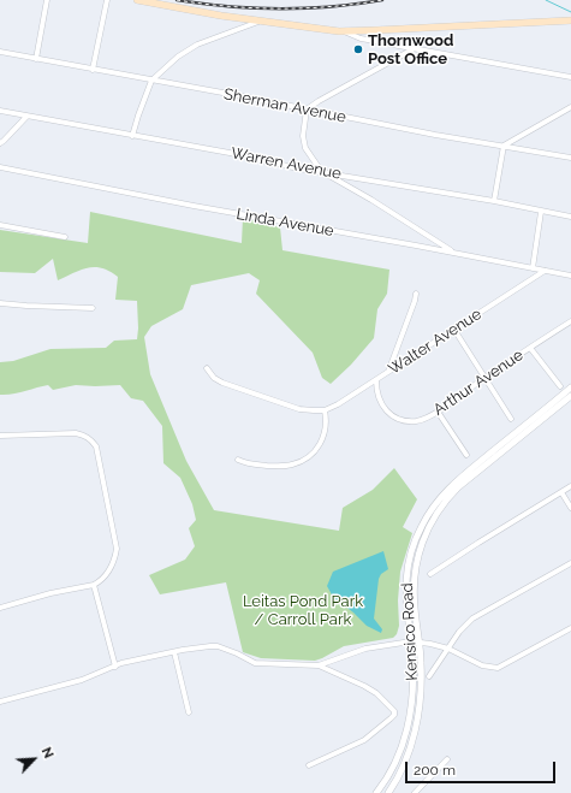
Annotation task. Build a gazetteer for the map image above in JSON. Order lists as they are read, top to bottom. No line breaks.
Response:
{"streets":{"street":["Sherman Avenue","Warren Avenue","Linda Avenue","Walter Avenue","Arthur Avenue","Kensico Road"]},"crossings":[["Linda Avenue","Walter Avenue"],["Walter Avenue","Arthur Avenue"]],"parks":["Leitas Pond Park / Carroll Park"],"places":["Thornwood Post Office"],"scale_bar":"200 m","north":"top right"}
